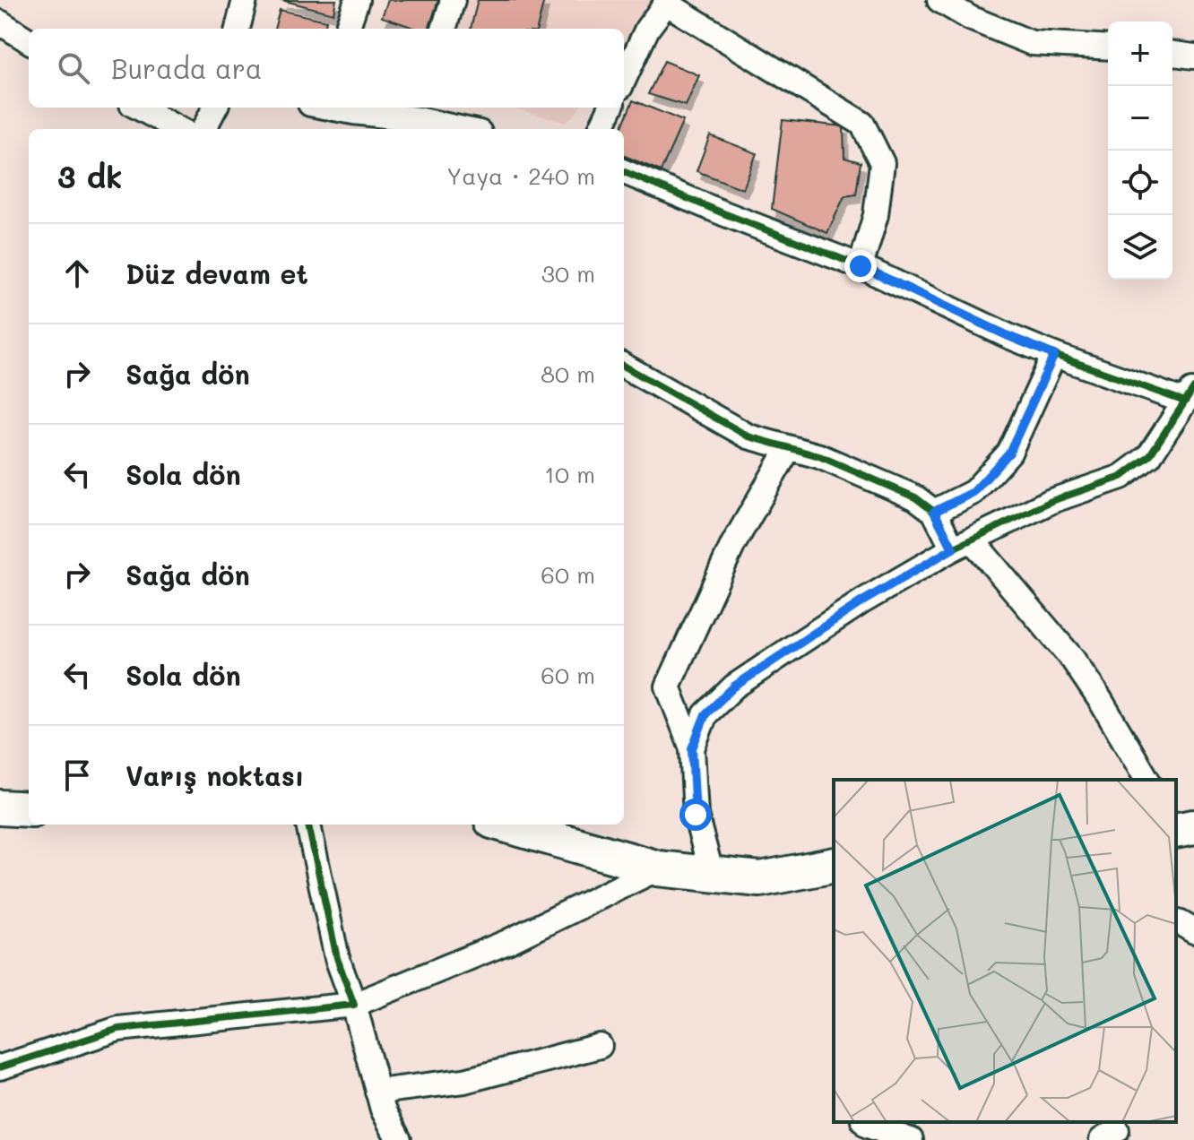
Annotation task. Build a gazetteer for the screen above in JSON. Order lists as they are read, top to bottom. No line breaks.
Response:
{"page":{"map_buttons":["+","−"],"search":"Burada ara","heading":["3 dk","Yaya · 240 m"],"list":[["Düz devam et","30 m"],["Sağa dön","80 m"],["Sola dön","10 m"],["Sağa dön","60 m"],["Sola dön","60 m"],"Varış noktası"]}}
